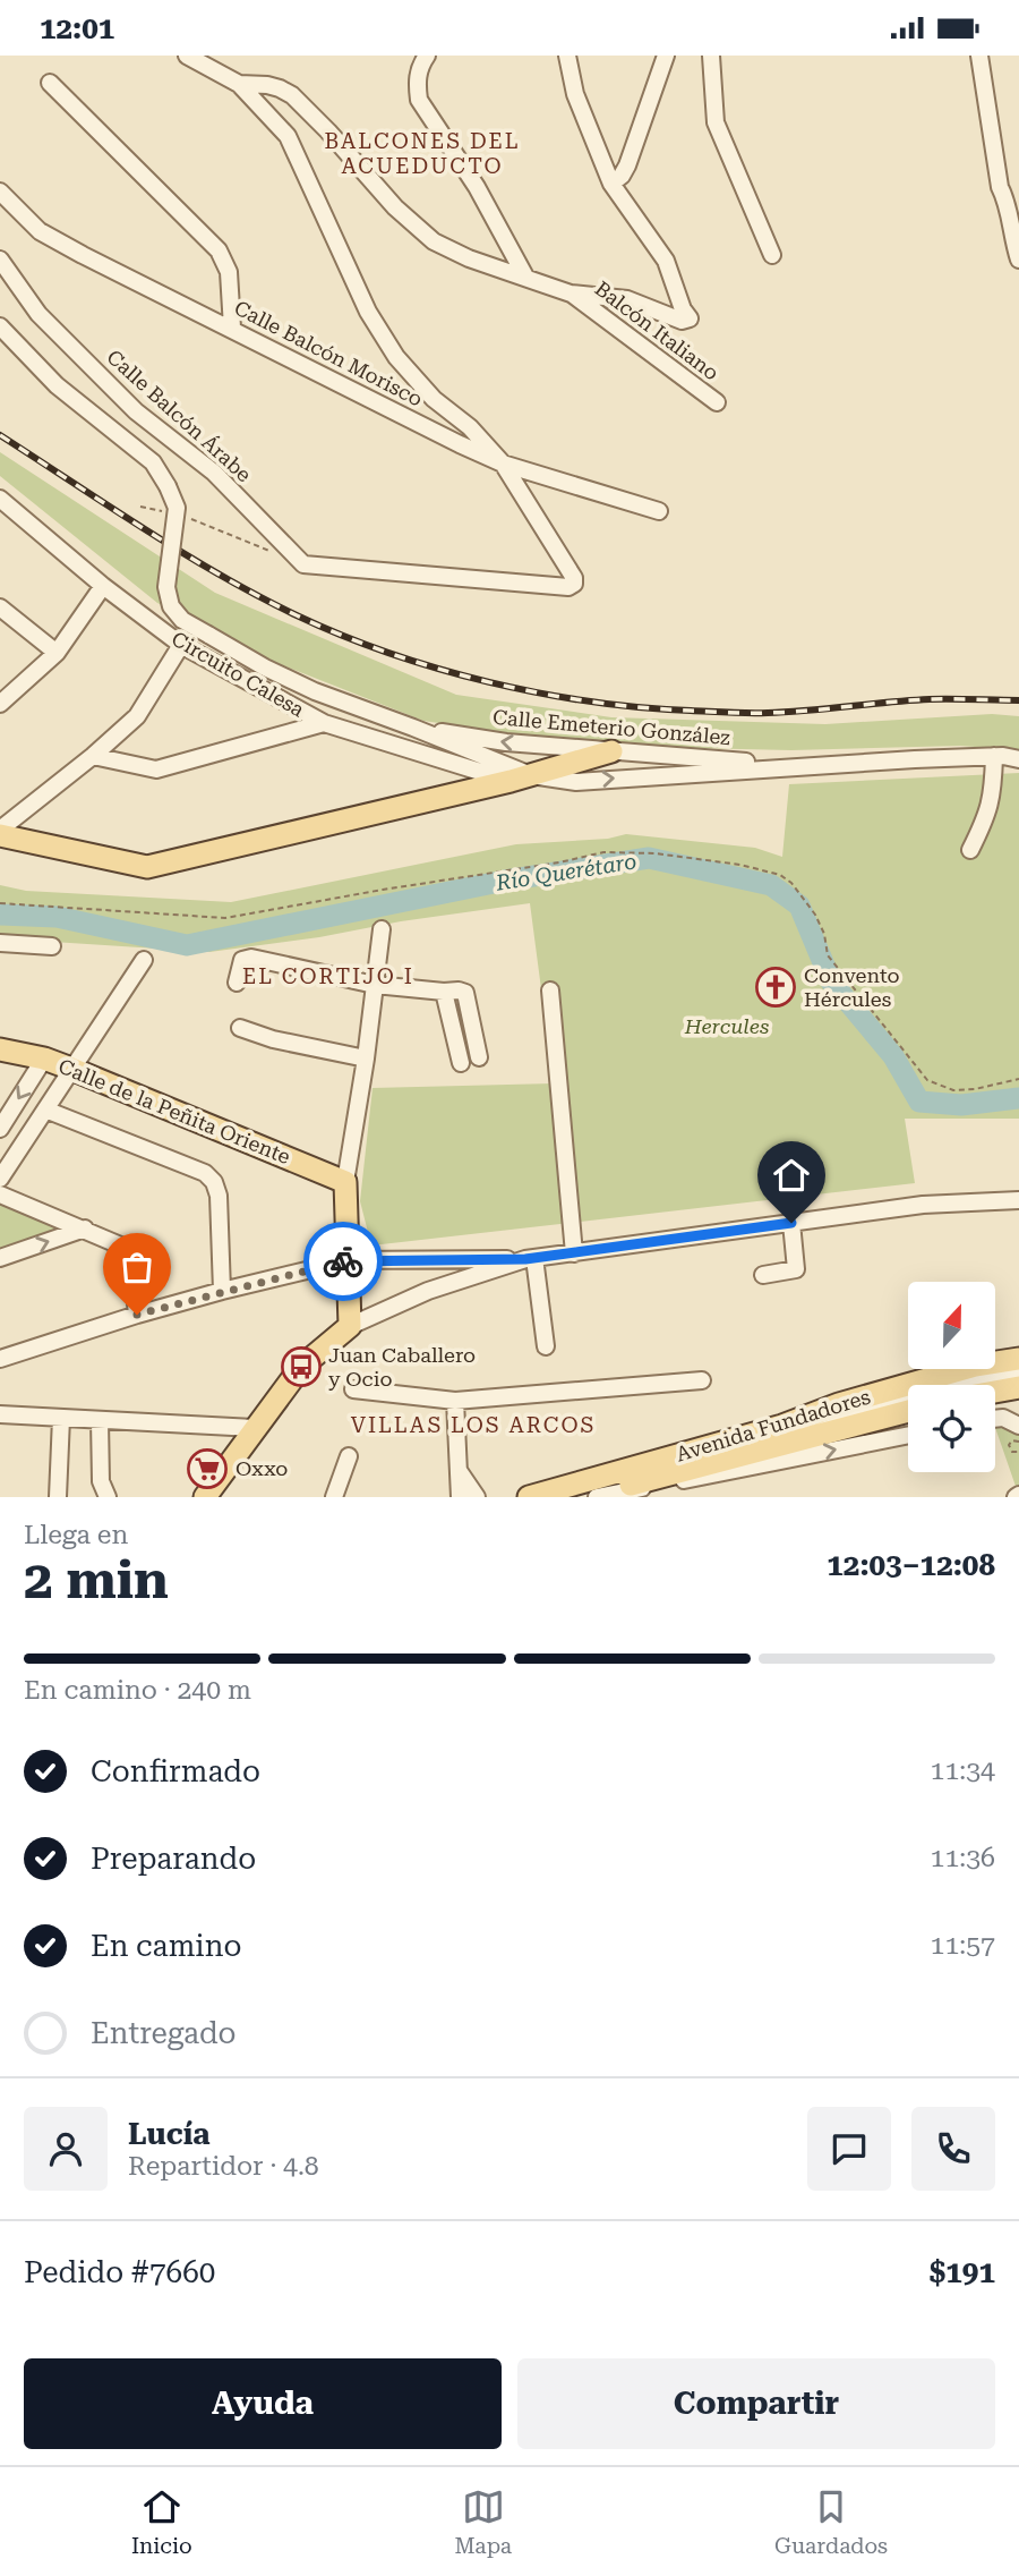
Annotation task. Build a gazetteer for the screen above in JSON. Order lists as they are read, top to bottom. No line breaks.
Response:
{"streets":{"main road":["Calle de la Peñita Oriente","Avenida Fundadores"],"street":["Balcón Italiano","Calle Balcón Morisco","Calle Balcón Árabe","Circuito Calesa","Calle Emeterio González"]},"crossings":[["Calle Balcón Morisco","Calle Balcón Árabe"],["Circuito Calesa","Calle Emeterio González"]],"districts":["BALCONES DEL ACUEDUCTO","EL CORTIJO I","VILLAS LOS ARCOS"],"water":["Río Querétaro"],"parks":["Hercules"],"places":{"church":["Convento Hércules"],"bus stop":["Juan Caballero y Ocio"],"supermarket":["Oxxo"]},"north":"top","page":{"status":"12:01","heading":["2 min","Llega en","12:03–12:08"],"panel":["Lucía","Repartidor · 4.8","Pedido #7660","$191"],"bar":"En camino · 240 m","list":[["Confirmado","11:34"],["Preparando","11:36"],["En camino","11:57"],"Entregado"],"buttons":["Ayuda","Compartir"],"tabs":["Inicio","Mapa","Guardados"]}}
